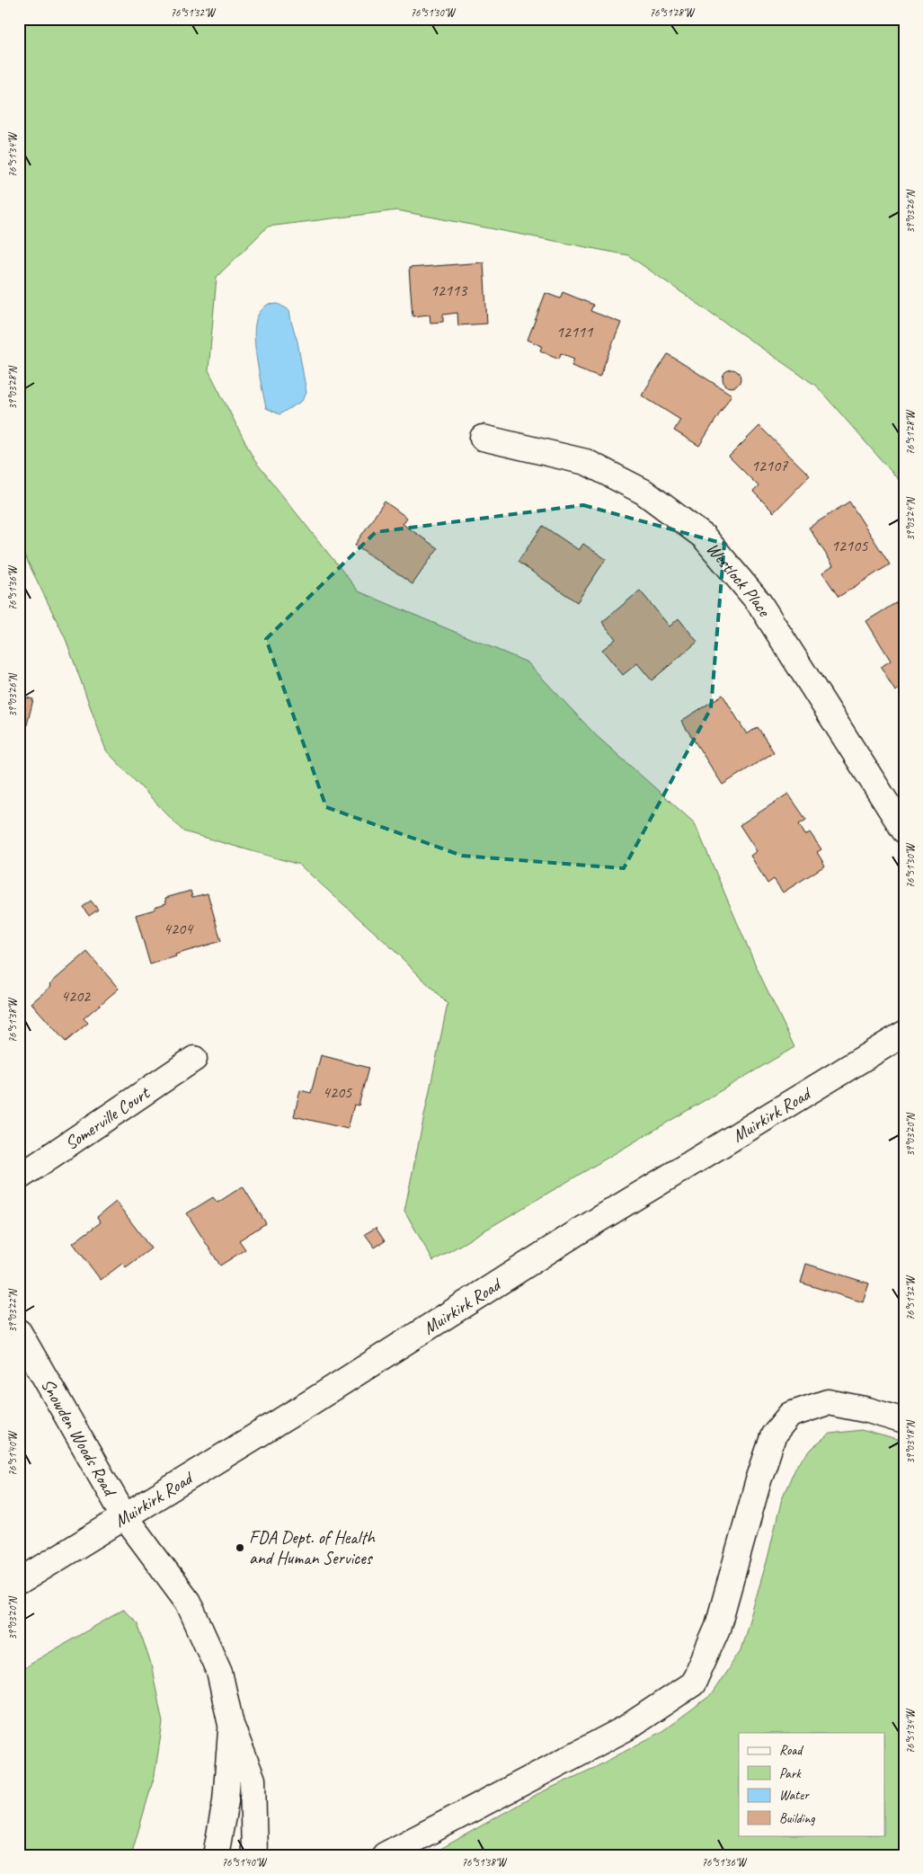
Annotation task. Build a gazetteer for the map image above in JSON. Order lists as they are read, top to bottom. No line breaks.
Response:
{"streets":{"street":["Westlock Place","Muirkirk Road","Somerville Court","Snowden Woods Road"]},"crossings":[["Muirkirk Road","Snowden Woods Road"]],"places":["FDA Dept. of Health and Human Services"],"house_numbers":["12113","12111","12107","12105","4204","4202","4205"],"legend":["Road","Park","Water","Building"],"coordinates":["76°51'32\"W","76°51'30\"W","76°51'28\"W","76°51'34\"W","39°03'26\"N","39°03'28\"N","39°03'24\"N","76°51'36\"W","76°51'38\"W","39°03'20\"N","39°03'22\"N","39°03'18\"N","76°51'40\"W"]}
